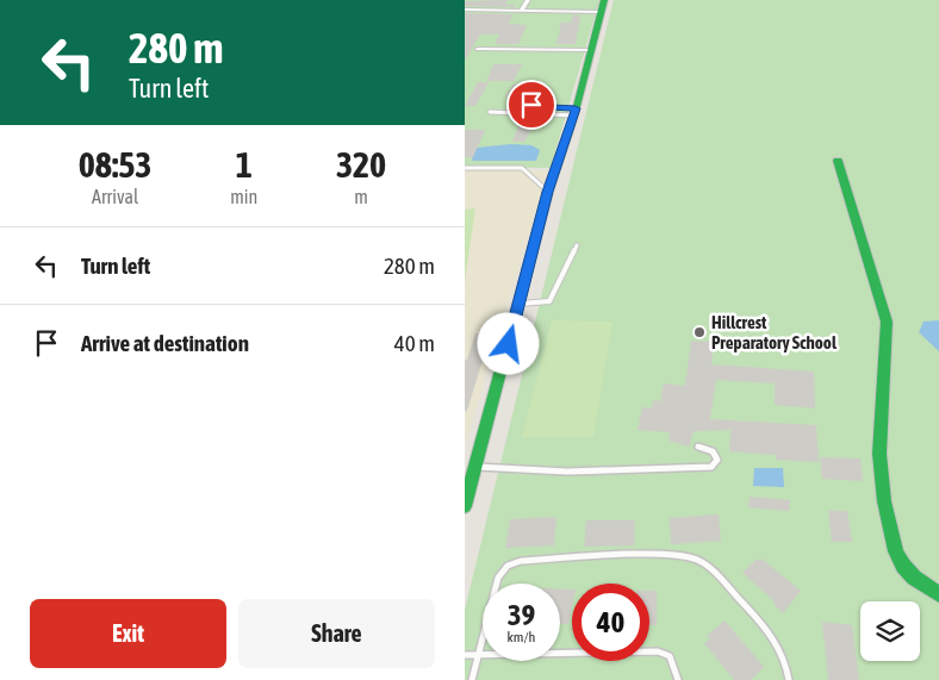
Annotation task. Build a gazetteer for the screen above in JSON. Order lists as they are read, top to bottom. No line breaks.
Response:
{"places":["Hillcrest Preparatory School"],"page":{"turn":["280 m","Turn left"],"eta":["08:53","Arrival","1","min","320","m"],"list":[{"name":"Turn left","value":"280 m"},{"name":"Arrive at destination","value":"40 m"}],"speed":"39 km/h","limit":"40","buttons":["Exit","Share"]}}
